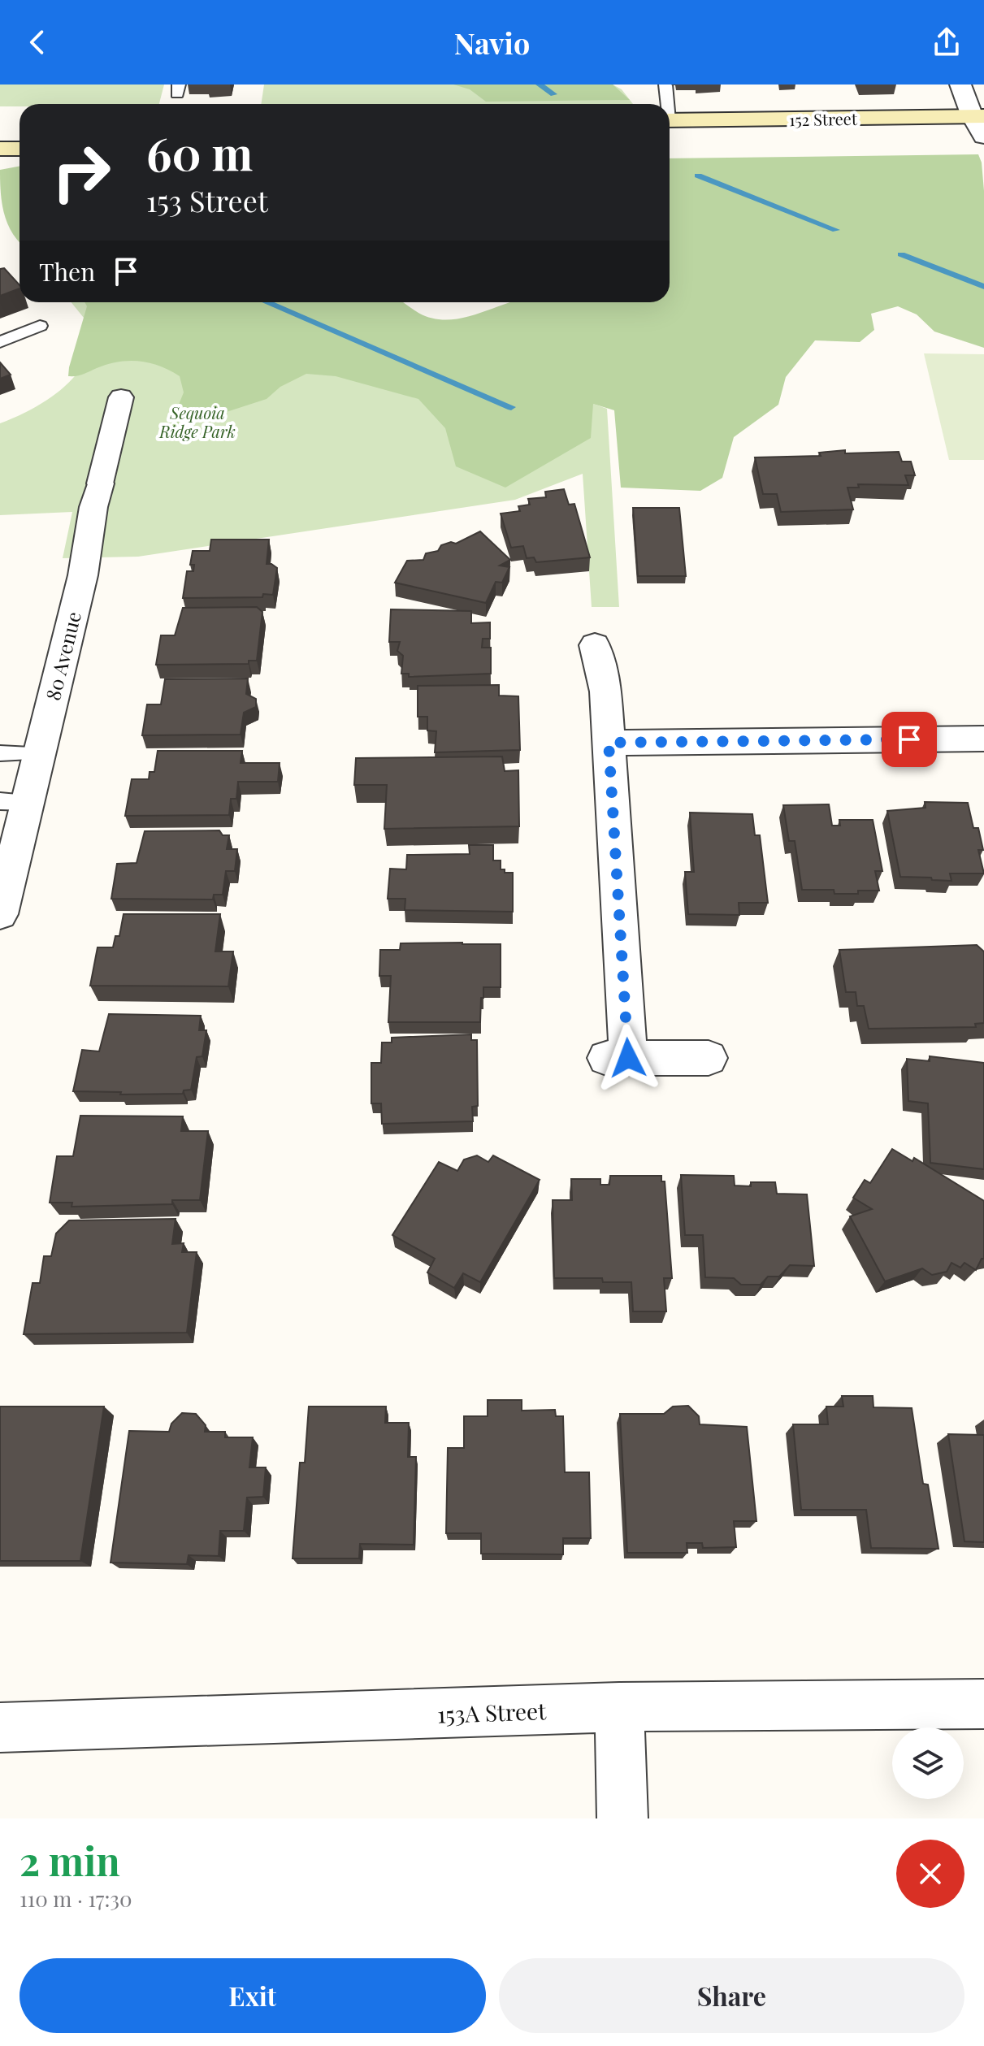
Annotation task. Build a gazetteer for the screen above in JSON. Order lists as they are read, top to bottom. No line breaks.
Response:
{"streets":{"main road":["152 Street"],"street":["80 Avenue","153A Street"]},"parks":["Sequoia Ridge Park"],"page":{"header":"Navio","turn":["60 m","153 Street"],"then":"Then","heading":["2 min","110 m · 17:30"],"buttons":["Exit","Share"]}}
